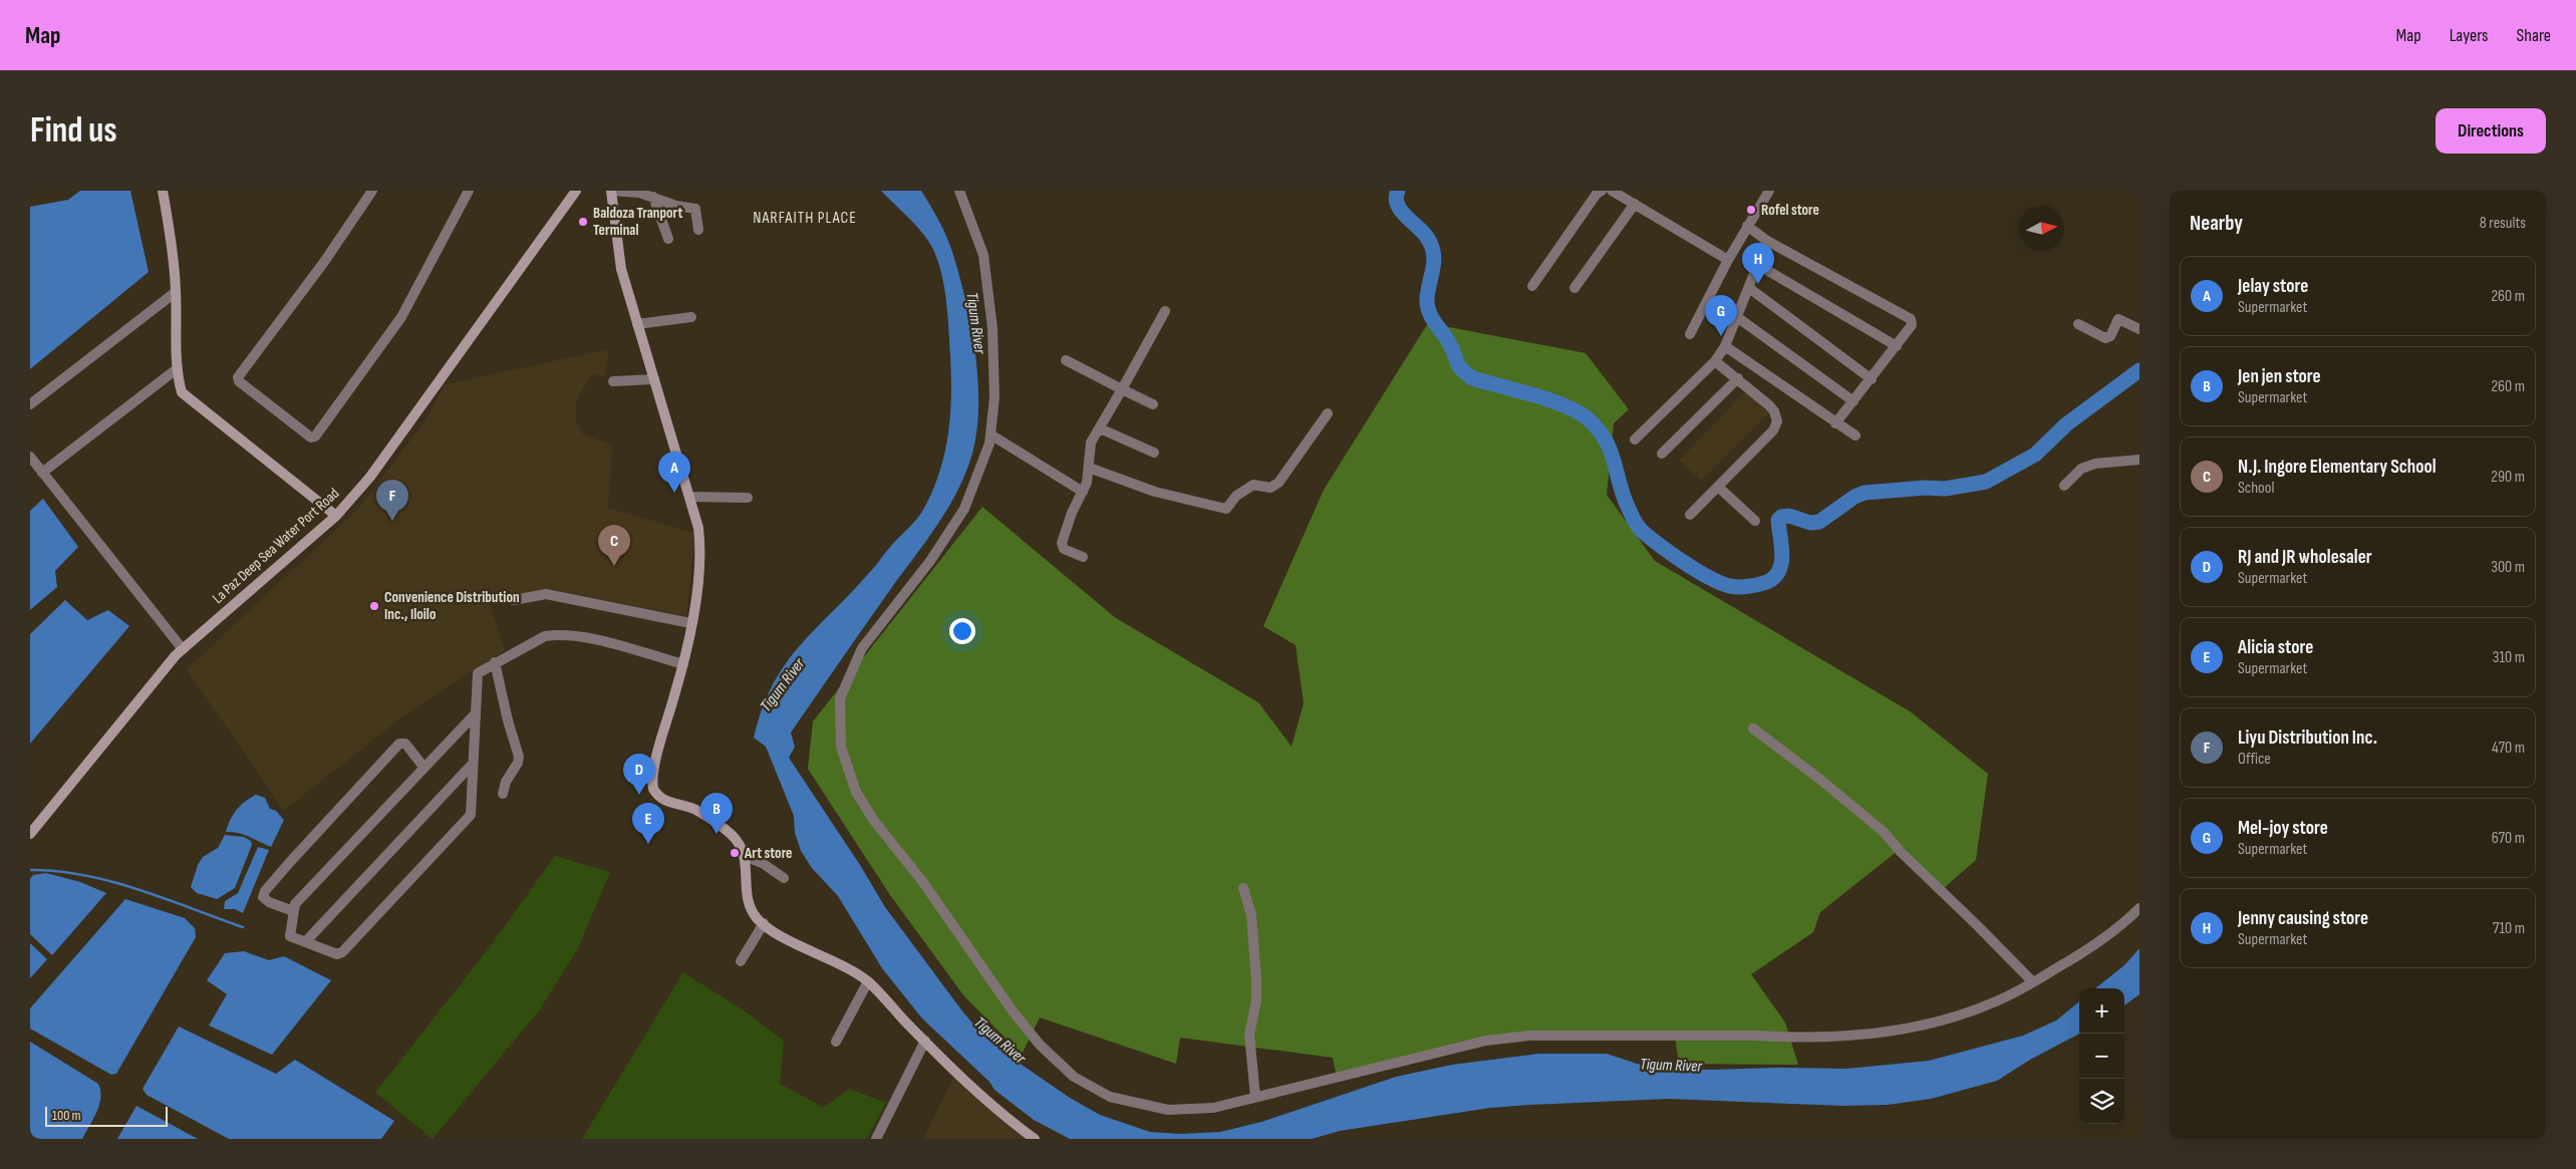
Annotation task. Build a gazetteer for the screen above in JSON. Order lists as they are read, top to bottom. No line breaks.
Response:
{"streets":{"street":["La Paz Deep Sea Water Port Road"]},"districts":["NARFAITH PLACE"],"water":["Tigum River"],"places":["Rofel store","Baldoza Tranport Terminal","Convenience Distribution Inc., Iloilo","Art store"],"scale_bar":"100 m","north":"right","page":{"header":"Map","nav":["Map","Layers","Share"],"buttons":"Directions","title":"Find us","heading":["Nearby","8 results"],"pins":["H","G","A","F","C","D","B","E"],"list":[{"mark":"A","name":"Jelay store","note":"Supermarket","value":"260 m"},{"mark":"B","name":"Jen jen store","note":"Supermarket","value":"260 m"},{"mark":"C","name":"N.J. Ingore Elementary School","note":"School","value":"290 m"},{"mark":"D","name":"RJ and JR wholesaler","note":"Supermarket","value":"300 m"},{"mark":"E","name":"Alicia store","note":"Supermarket","value":"310 m"},{"mark":"F","name":"Liyu Distribution Inc.","note":"Office","value":"470 m"},{"mark":"G","name":"Mel-joy store","note":"Supermarket","value":"670 m"},{"mark":"H","name":"Jenny causing store","note":"Supermarket","value":"710 m"}],"map_buttons":["+","−"],"scale":"100 m"}}
